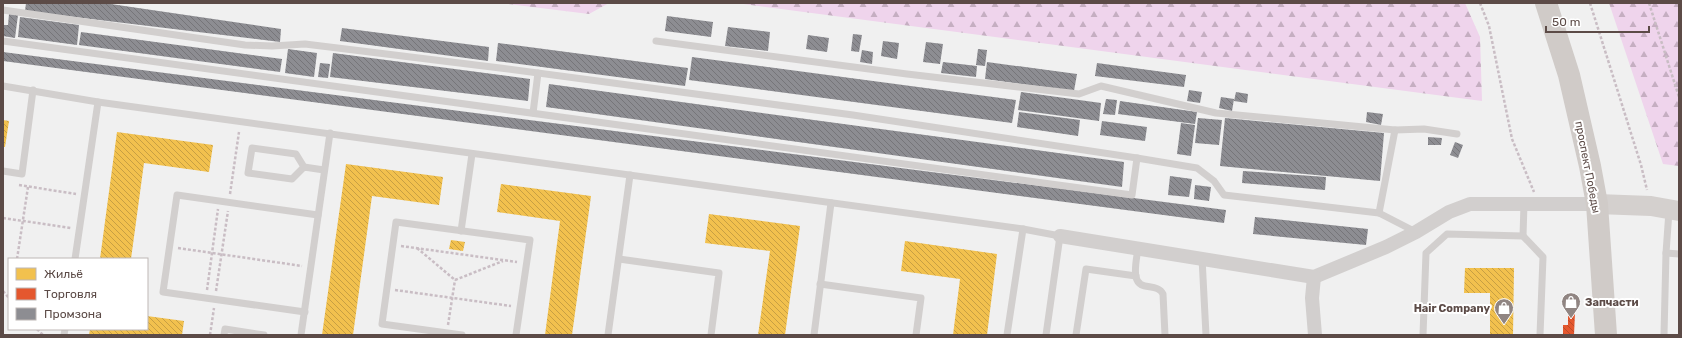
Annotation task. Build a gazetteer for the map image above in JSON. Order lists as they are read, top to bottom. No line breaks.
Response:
{"streets":{"main road":["проспект Победы"]},"places":{"shop":["Запчасти","Hair Company"]},"legend":["Жильё","Торговля","Промзона"],"scale_bar":"50 m"}
